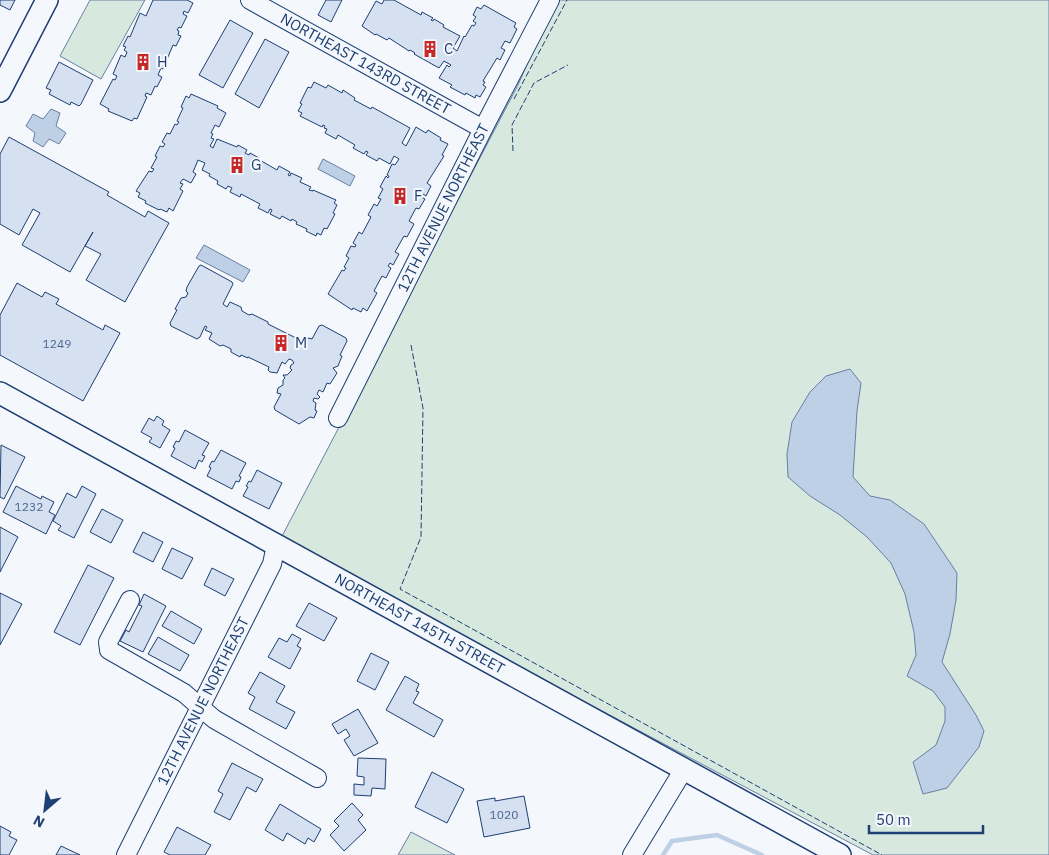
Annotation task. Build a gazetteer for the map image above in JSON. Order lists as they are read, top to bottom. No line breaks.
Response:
{"streets":{"main road":["NORTHEAST 145TH STREET"],"street":["NORTHEAST 143RD STREET","12TH AVENUE NORTHEAST"]},"crossings":[["NORTHEAST 143RD STREET","12TH AVENUE NORTHEAST"],["12TH AVENUE NORTHEAST","NORTHEAST 145TH STREET"]],"places":{"building":["C","H","G","F","M"]},"house_numbers":["1249","1232","1020"],"scale_bar":"50 m","north":"bottom left"}
